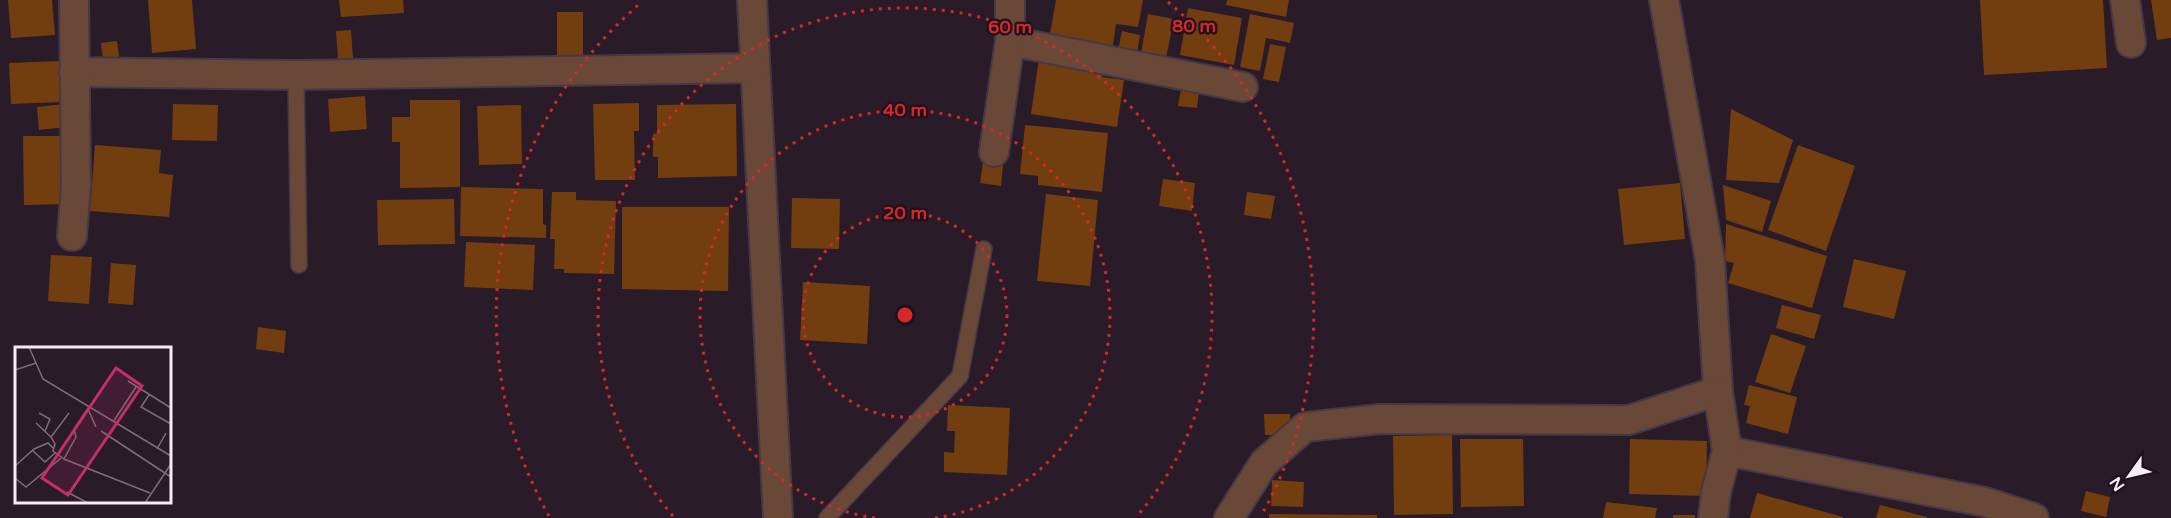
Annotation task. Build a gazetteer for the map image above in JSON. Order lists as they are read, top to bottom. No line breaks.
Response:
{"north":"bottom left","rings":["80 m","60 m","40 m","20 m"]}
